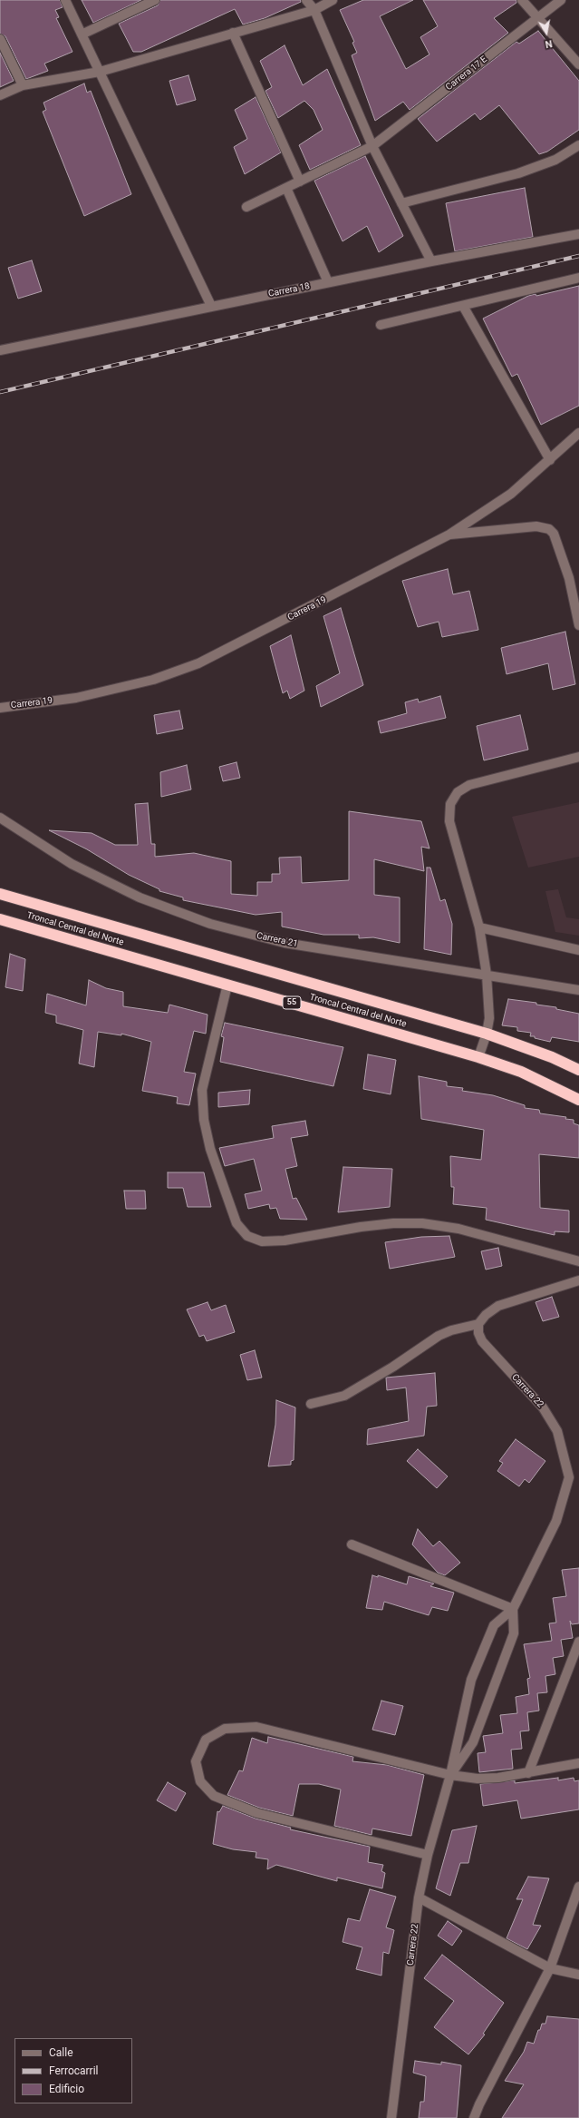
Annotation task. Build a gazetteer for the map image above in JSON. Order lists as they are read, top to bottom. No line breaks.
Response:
{"streets":{"highway":["Troncal Central del Norte","55"],"street":["Carrera 17 E","Carrera 18","Carrera 19","Carrera 21","Carrera 22"]},"legend":["Calle","Ferrocarril","Edificio"],"north":"bottom"}
